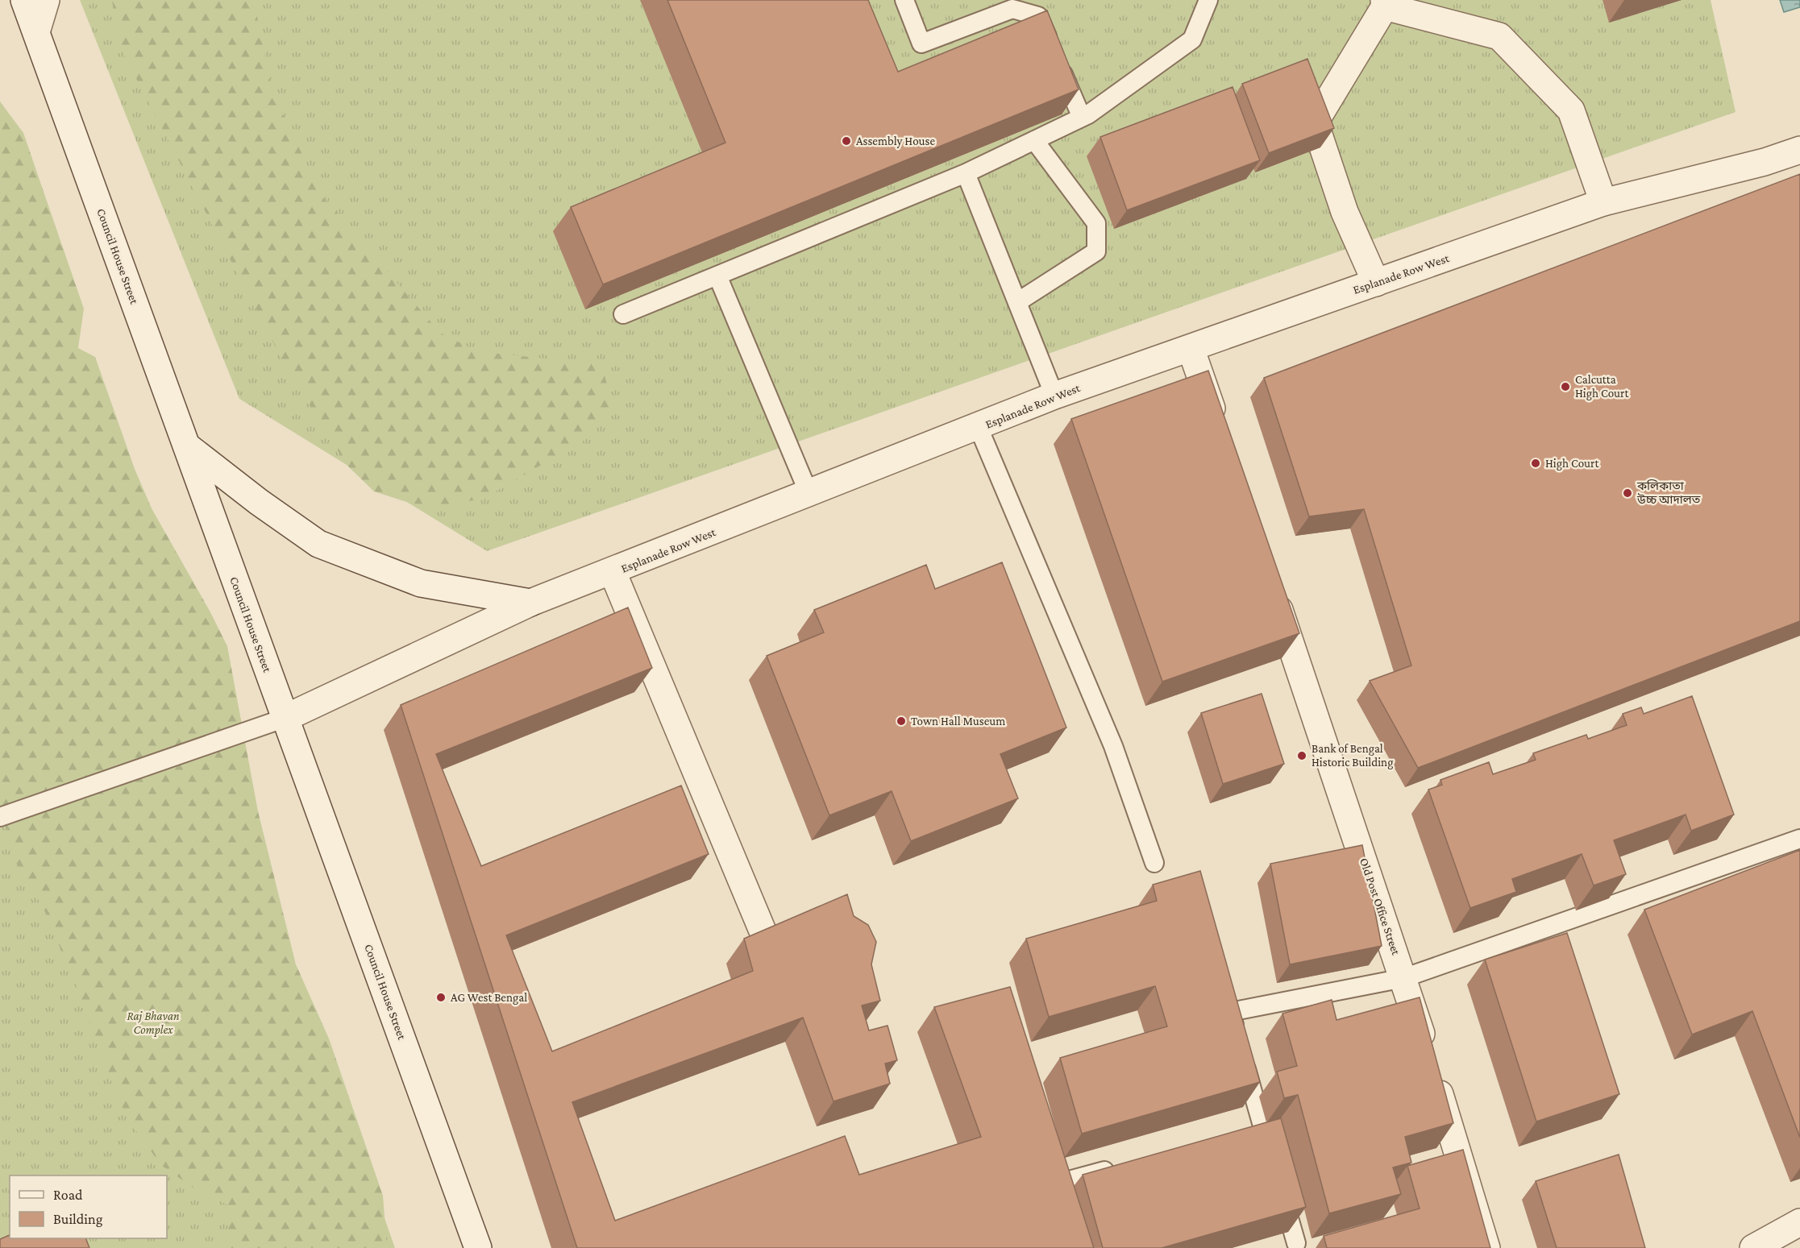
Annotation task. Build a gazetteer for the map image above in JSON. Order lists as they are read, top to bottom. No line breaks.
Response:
{"streets":{"street":["Council House Street","Esplanade Row West","Old Post Office Street"]},"crossings":[["Council House Street","Esplanade Row West"]],"parks":["Raj Bhavan Complex"],"places":["Assembly House","Calcutta High Court","High Court","কলিকাতা উচ্চ আদালত","Town Hall Museum","Bank of Bengal Historic Building","AG West Bengal"],"legend":["Road","Building"]}
